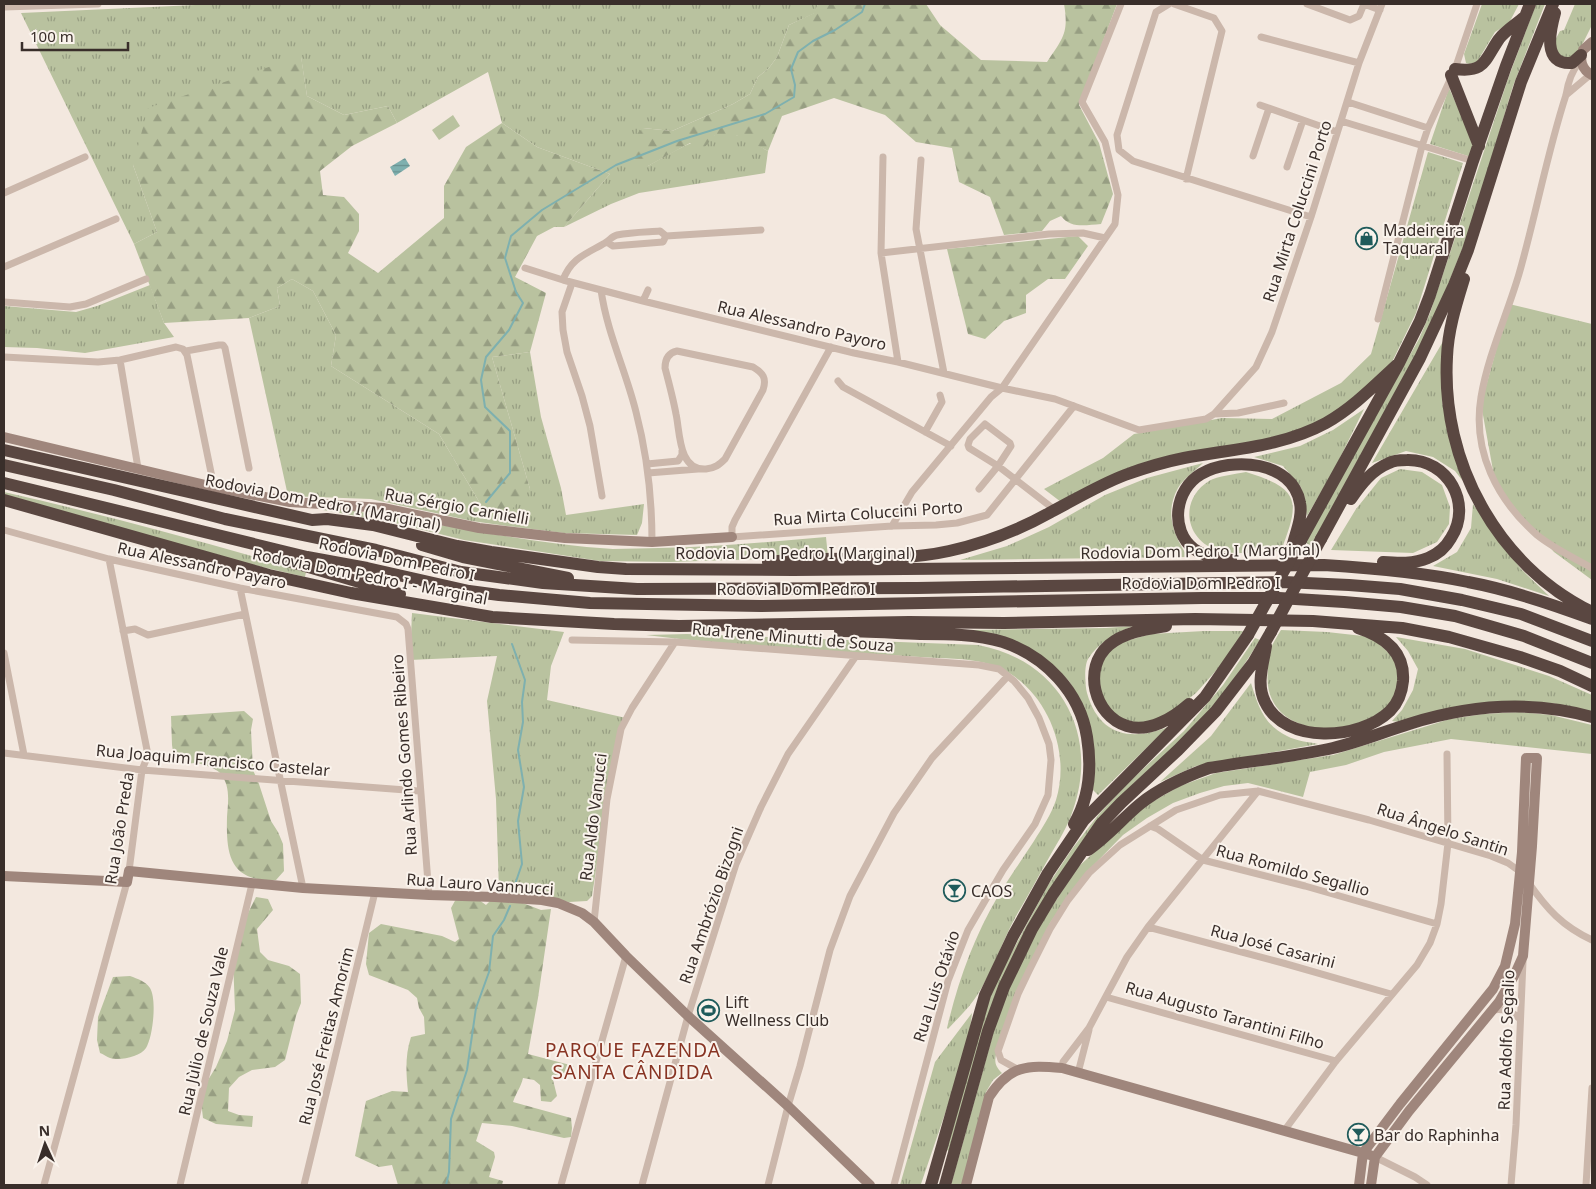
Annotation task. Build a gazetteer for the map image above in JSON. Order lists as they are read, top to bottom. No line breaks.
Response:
{"streets":{"highway":["Rodovia Dom Pedro I (Marginal)","Rodovia Dom Pedro I","Rodovia Dom Pedro I - Marginal"],"street":["Rua Mirta Coluccini Porto","Rua Alessandro Payoro","Rua Sérgio Carnielli","Rua Alessandro Payaro","Rua Irene Minutti de Souza","Rua Arlindo Gomes Ribeiro","Rua Joaquim Francisco Castelar","Rua Aldo Vanucci","Rua João Preda","Rua Ângelo Santin","Rua Romildo Segallio","Rua Lauro Vannucci","Rua Ambrózio Bizogni","Rua José Casarini","Rua Luis Otávio","Rua Augusto Tarantini Filho","Rua Jùlio de Souza Vale","Rua José Freitas Amorim","Rua Adolfo Segalio"]},"crossings":[["Rua Mirta Coluccini Porto","Rua Alessandro Payoro"],["Rua Mirta Coluccini Porto","Rua Sérgio Carnielli"],["Rua Alessandro Payaro","Rua Arlindo Gomes Ribeiro"],["Rua Alessandro Payaro","Rua João Preda"],["Rua Irene Minutti de Souza","Rua Aldo Vanucci"],["Rua Irene Minutti de Souza","Rua Ambrózio Bizogni"],["Rua Irene Minutti de Souza","Rua Luis Otávio"],["Rua Arlindo Gomes Ribeiro","Rua Joaquim Francisco Castelar"],["Rua Arlindo Gomes Ribeiro","Rua Lauro Vannucci"],["Rua Joaquim Francisco Castelar","Rua João Preda"],["Rua Aldo Vanucci","Rua Lauro Vannucci"],["Rua João Preda","Rua Lauro Vannucci"],["Rua Lauro Vannucci","Rua Ambrózio Bizogni"],["Rua Lauro Vannucci","Rua Jùlio de Souza Vale"],["Rua Lauro Vannucci","Rua José Freitas Amorim"]],"districts":["PARQUE FAZENDA SANTA CÂNDIDA"],"places":{"shop":["Madeireira Taquaral"],"bar":["CAOS","Bar do Raphinha"],"sports":["Lift Wellness Club"]},"scale_bar":"100 m","north":"top"}
